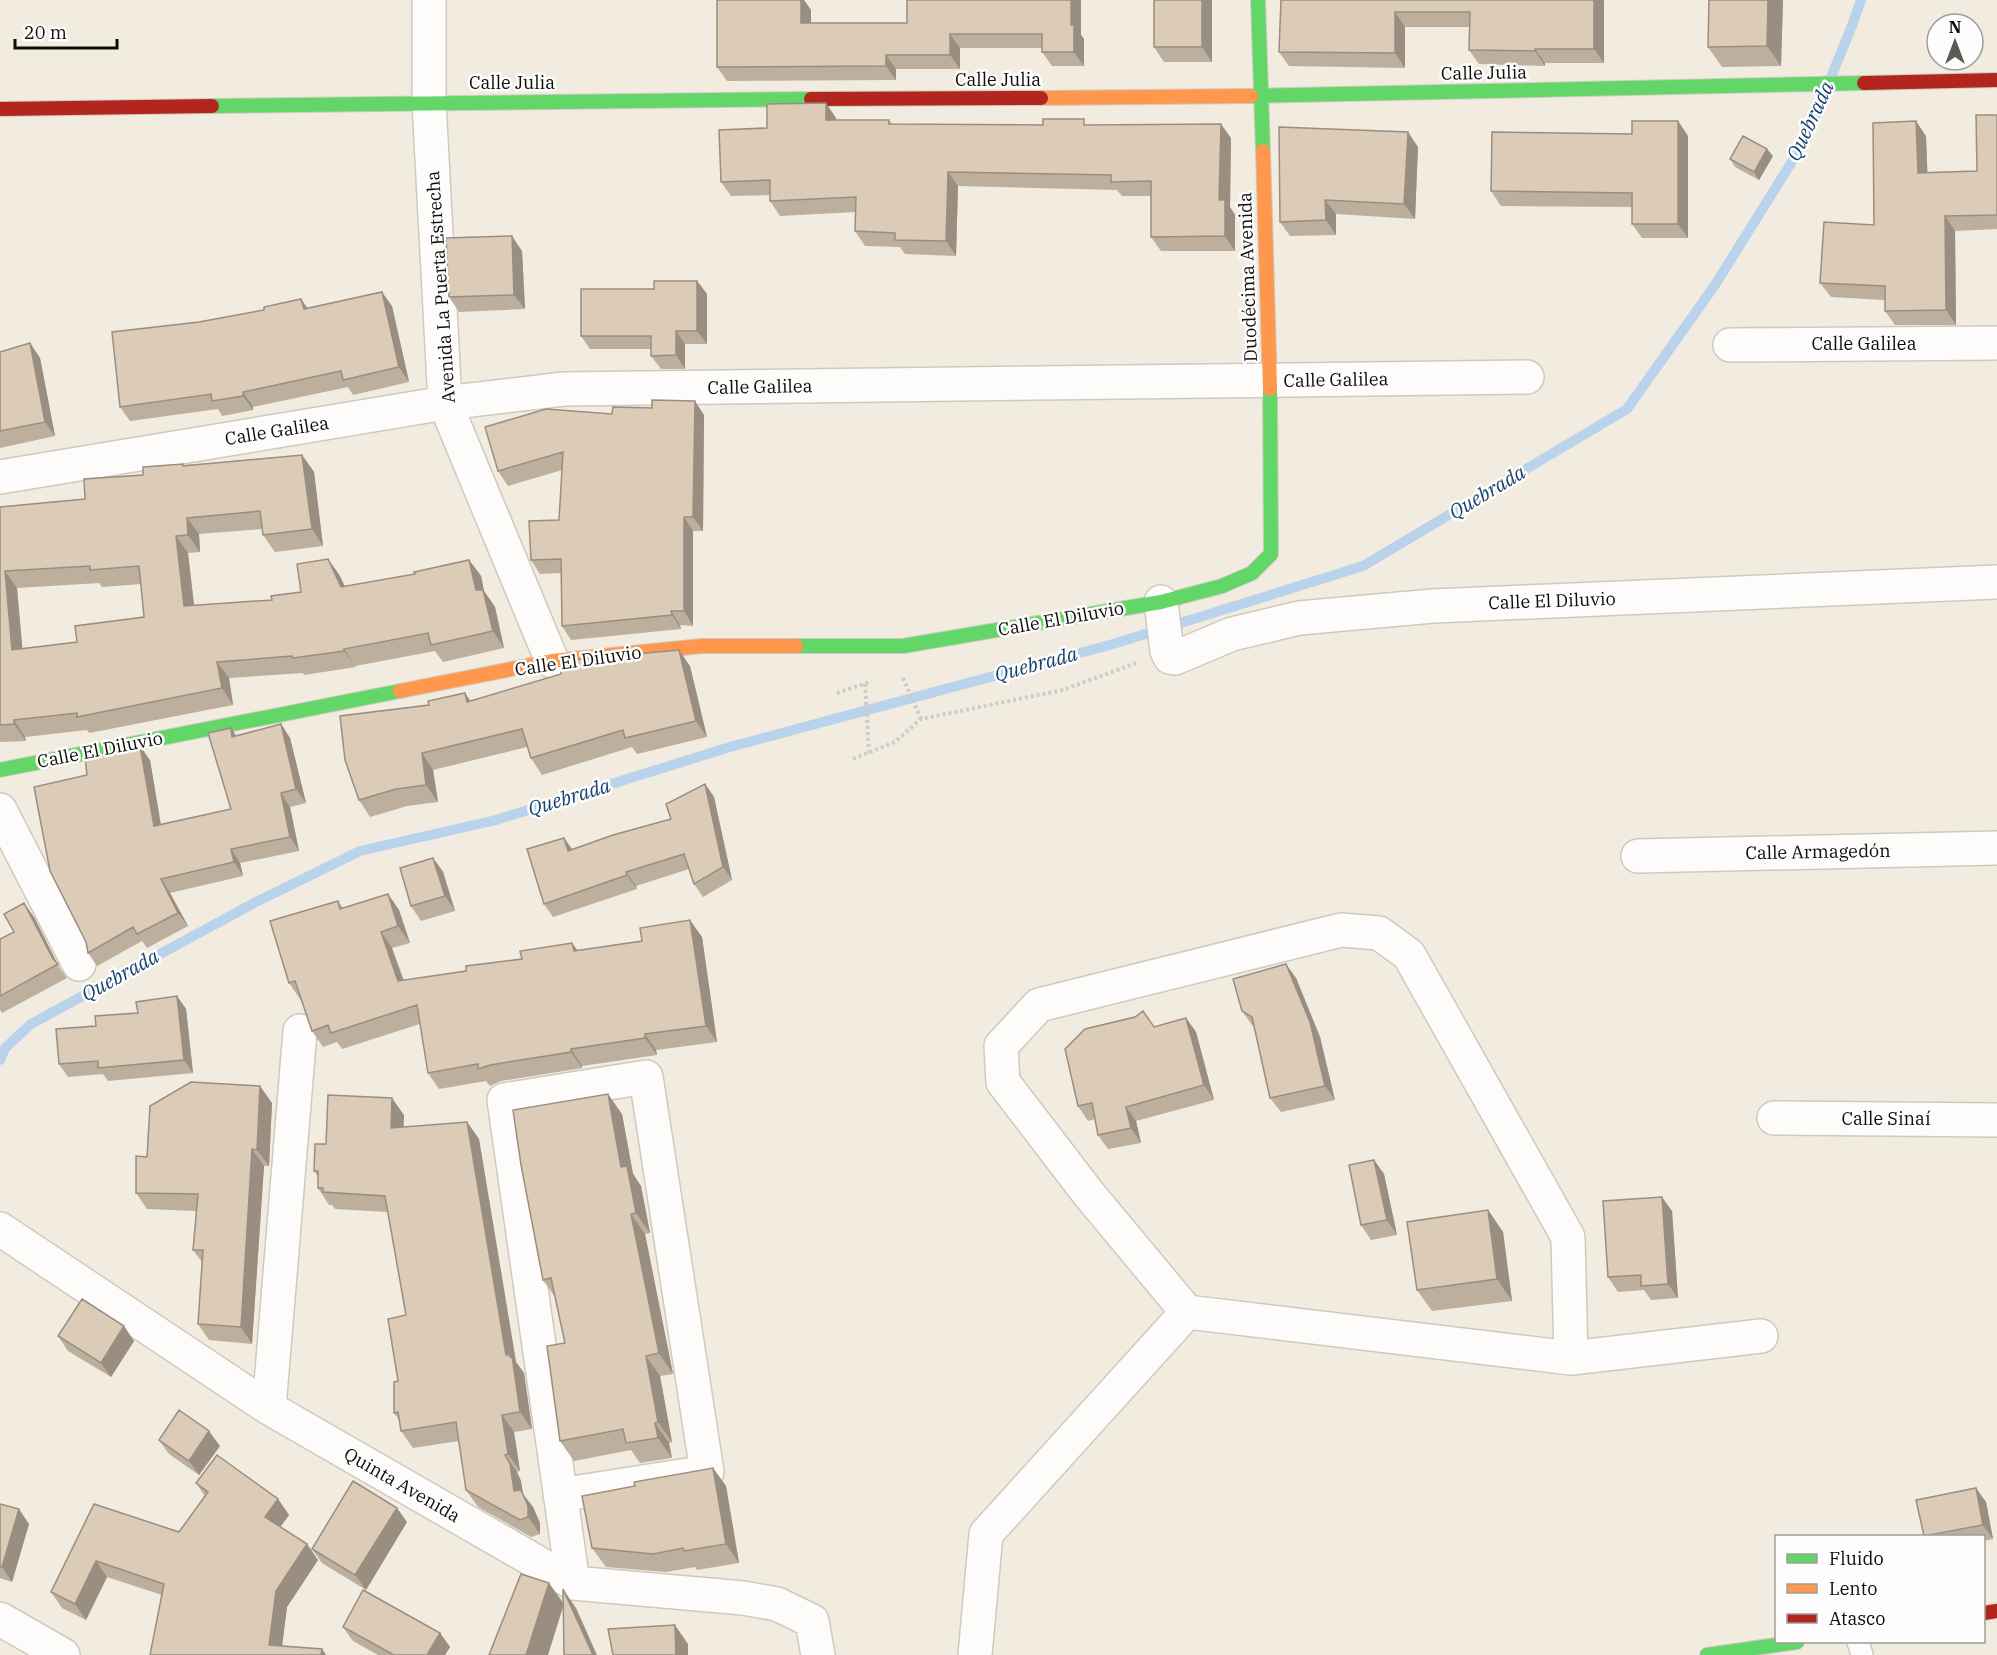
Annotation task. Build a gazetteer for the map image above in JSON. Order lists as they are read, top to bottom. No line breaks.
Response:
{"streets":{"street":["Calle Julia","Duodécima Avenida","Avenida La Puerta Estrecha","Calle Galilea","Calle El Diluvio","Calle Armagedón","Calle Sinaí","Quinta Avenida"]},"crossings":[["Calle Julia","Duodécima Avenida"],["Calle Julia","Avenida La Puerta Estrecha"],["Duodécima Avenida","Calle Galilea"],["Duodécima Avenida","Calle El Diluvio"],["Avenida La Puerta Estrecha","Calle Galilea"],["Avenida La Puerta Estrecha","Calle El Diluvio"]],"water":["Quebrada"],"legend":["Fluido","Lento","Atasco"],"scale_bar":"20 m","north":"top"}
